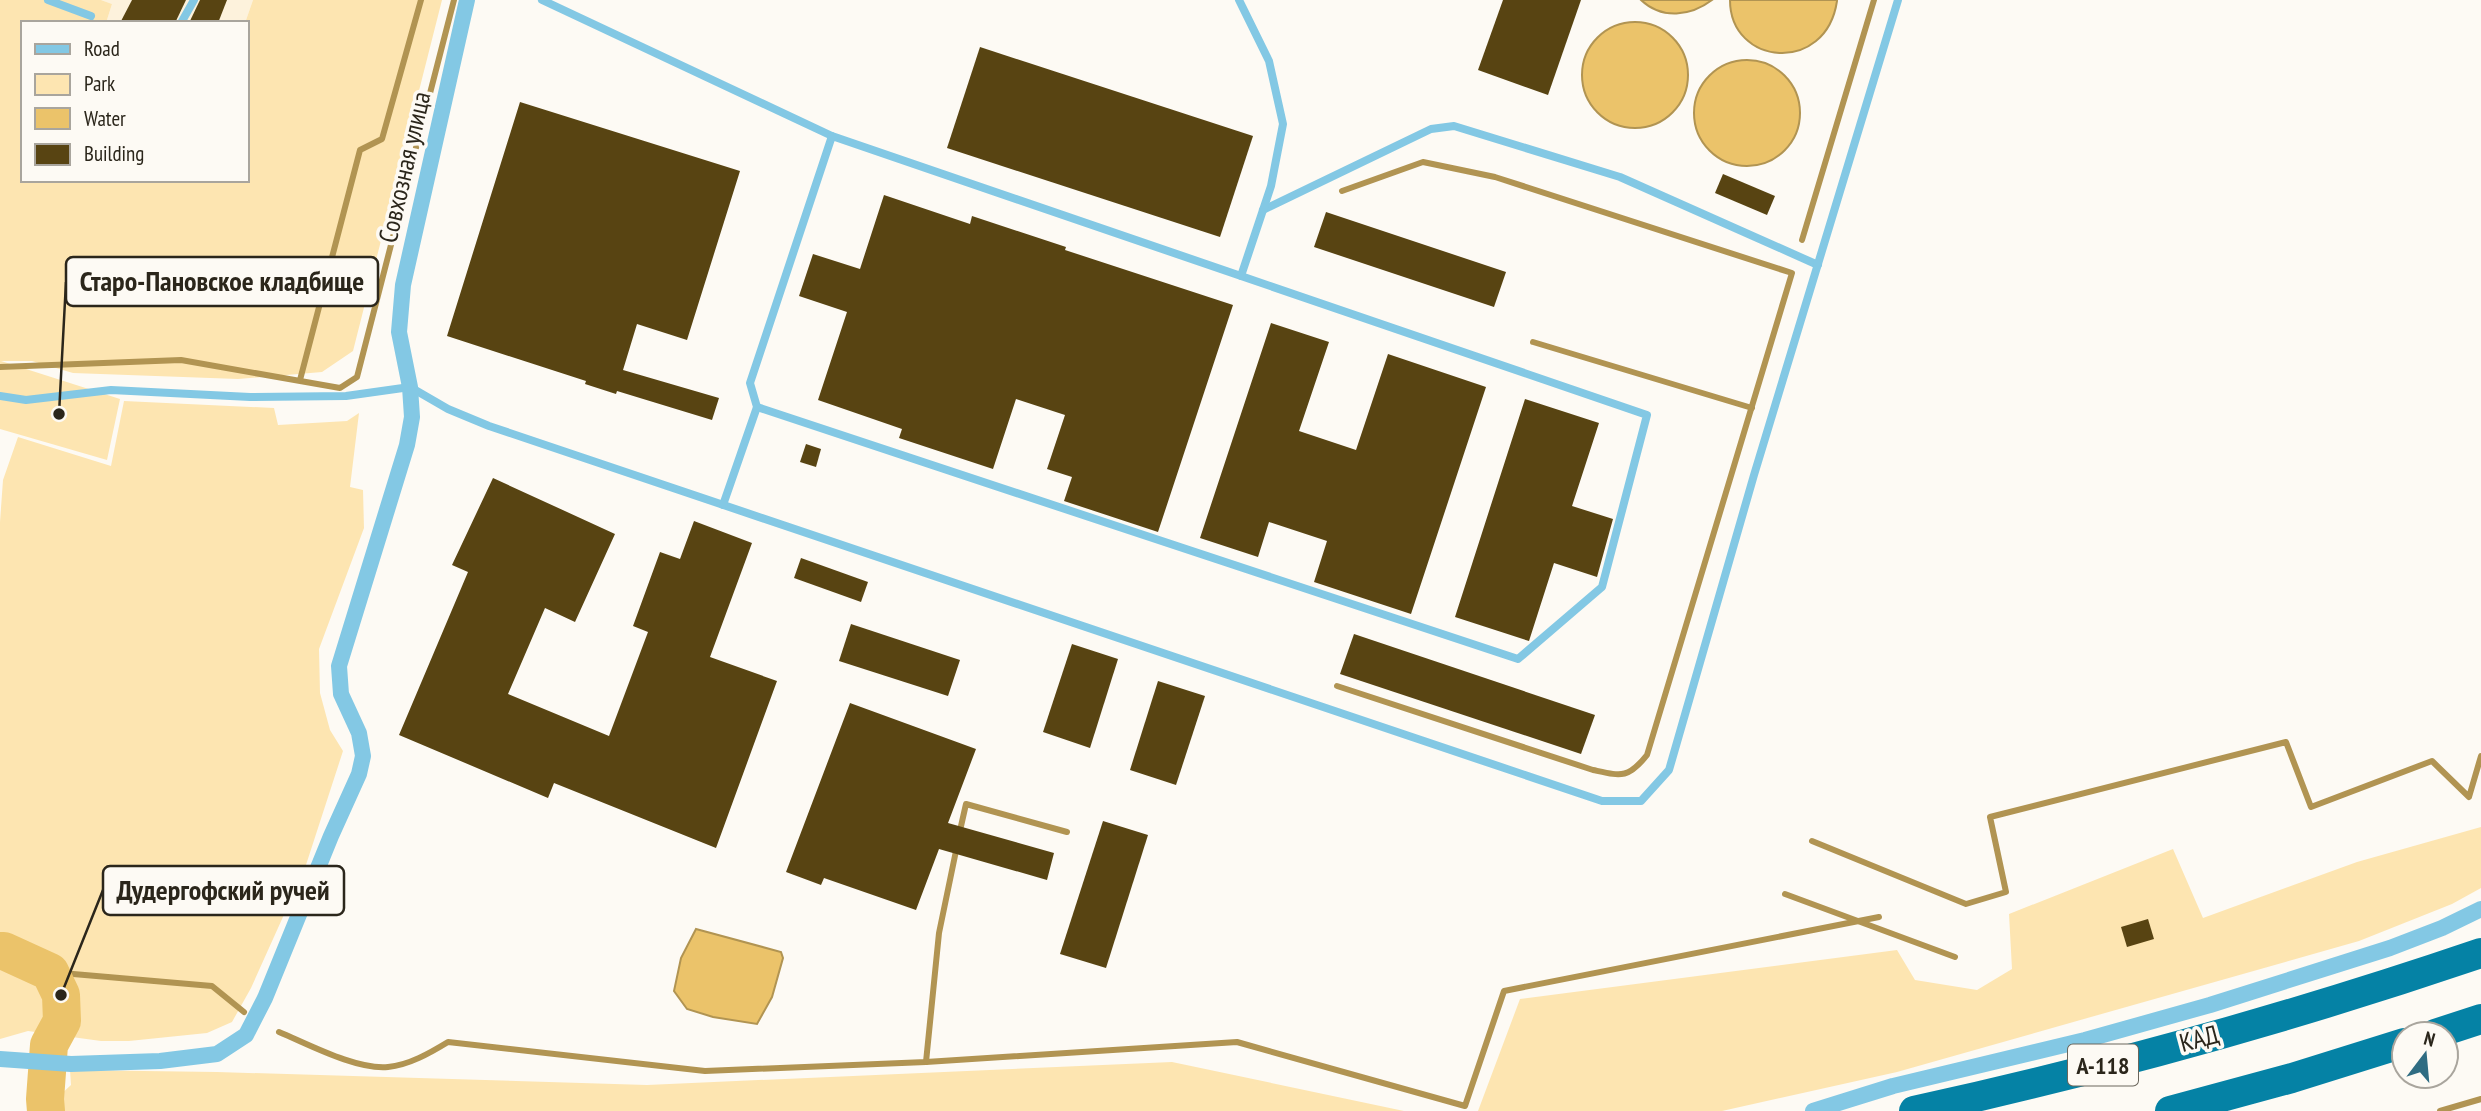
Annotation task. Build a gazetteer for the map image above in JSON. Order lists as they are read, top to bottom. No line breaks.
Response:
{"streets":{"highway":["КАД","А-118"],"street":["Совхозная улица"]},"places":["Старо-Пановское кладбище","Дудергофский ручей"],"legend":["Road","Park","Water","Building"],"north":"top"}
